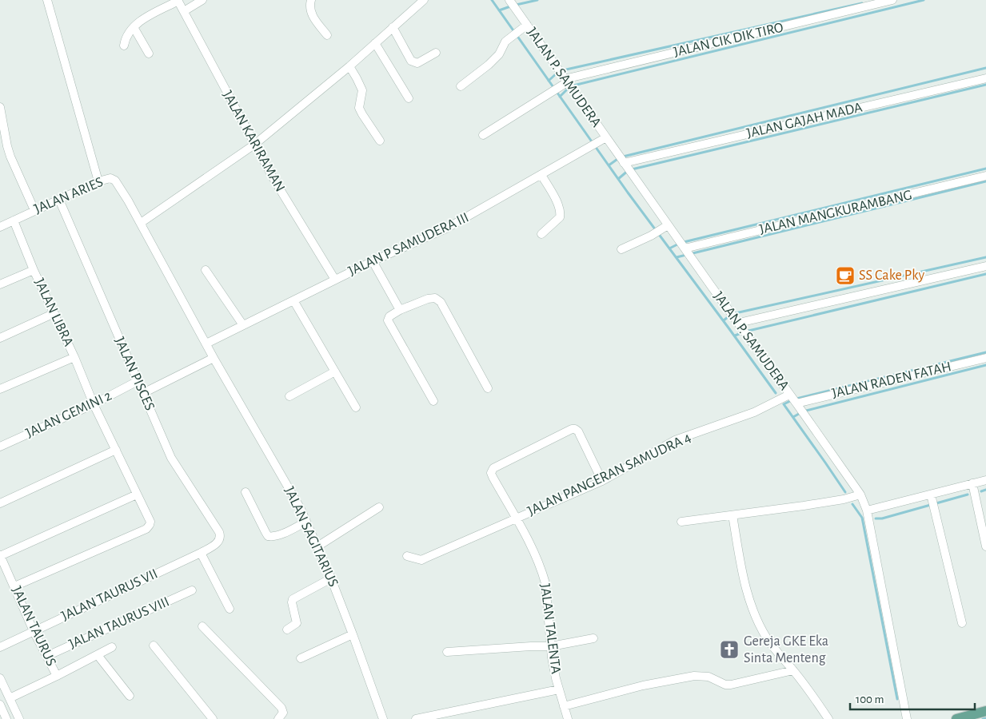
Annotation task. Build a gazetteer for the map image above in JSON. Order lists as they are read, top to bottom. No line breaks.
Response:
{"streets":{"street":["JALAN CIK DIK TIRO","JALAN P. SAMUDERA","JALAN GAJAH MADA","JALAN KARIRAMAN","JALAN ARIES","JALAN MANGKURAMBANG","JALAN P SAMUDERA III","JALAN LIBRA","JALAN PISCES","JALAN RADEN FATAH","JALAN GEMINI 2","JALAN PANGERAN SAMUDRA 4","JALAN SAGITARIUS","JALAN TAURUS VII","JALAN TAURUS VIII","JALAN TAURUS","JALAN TALENTA"]},"crossings":[["JALAN CIK DIK TIRO","JALAN P. SAMUDERA"],["JALAN P. SAMUDERA","JALAN GAJAH MADA"],["JALAN P. SAMUDERA","JALAN MANGKURAMBANG"],["JALAN P. SAMUDERA","JALAN P SAMUDERA III"],["JALAN P. SAMUDERA","JALAN RADEN FATAH"],["JALAN P. SAMUDERA","JALAN PANGERAN SAMUDRA 4"],["JALAN KARIRAMAN","JALAN P SAMUDERA III"],["JALAN ARIES","JALAN LIBRA"],["JALAN ARIES","JALAN PISCES"],["JALAN ARIES","JALAN SAGITARIUS"],["JALAN P SAMUDERA III","JALAN SAGITARIUS"],["JALAN LIBRA","JALAN GEMINI 2"],["JALAN LIBRA","JALAN TAURUS"],["JALAN PISCES","JALAN GEMINI 2"],["JALAN PISCES","JALAN TAURUS VII"],["JALAN PANGERAN SAMUDRA 4","JALAN TALENTA"],["JALAN TAURUS VII","JALAN TAURUS"],["JALAN TAURUS VIII","JALAN TAURUS"]],"places":{"cafe":["SS Cake Pky"],"church":["Gereja GKE Eka Sinta Menteng"]},"scale_bar":"100 m"}
